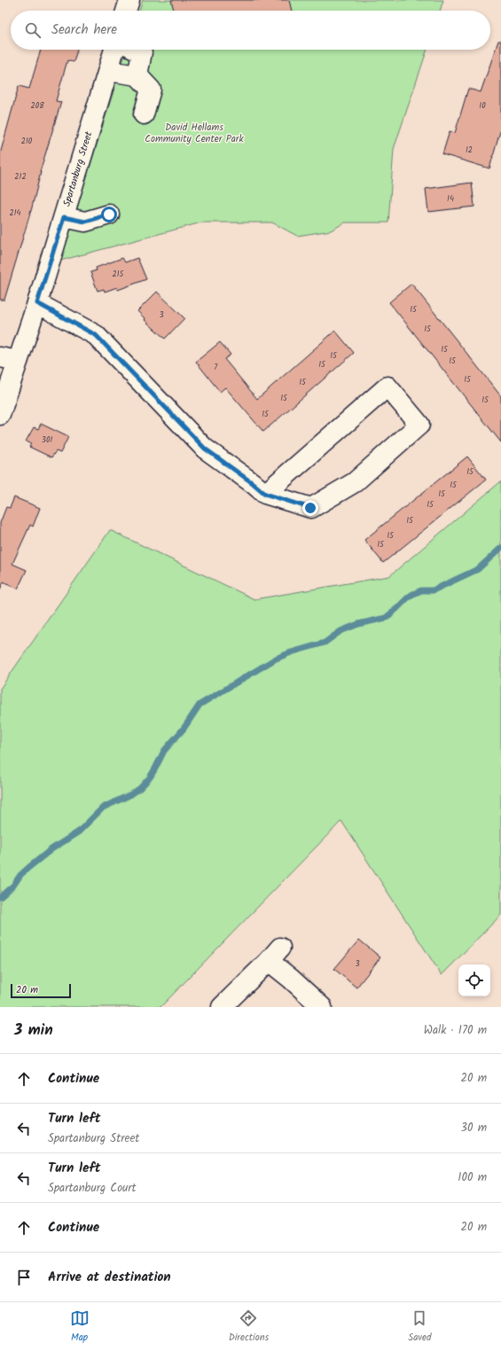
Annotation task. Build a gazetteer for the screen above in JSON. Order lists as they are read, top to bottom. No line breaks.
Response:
{"streets":{"street":["Spartanburg Street"]},"parks":["David Hellams Community Center Park"],"house_numbers":["208","10","210","12","212","14","214","215","15","3","15","15","15","15","15","7","15","15","15","15","15","301","15","15","15","15","15","15","15","3"],"scale_bar":"20 m","page":{"search":"Search here","scale":"20 m","heading":["3 min","Walk · 170 m"],"list":[["Continue","20 m"],["Turn left","Spartanburg Street","30 m"],["Turn left","Spartanburg Court","100 m"],["Continue","20 m"],"Arrive at destination"],"nav":["Map","Directions","Saved"]}}
